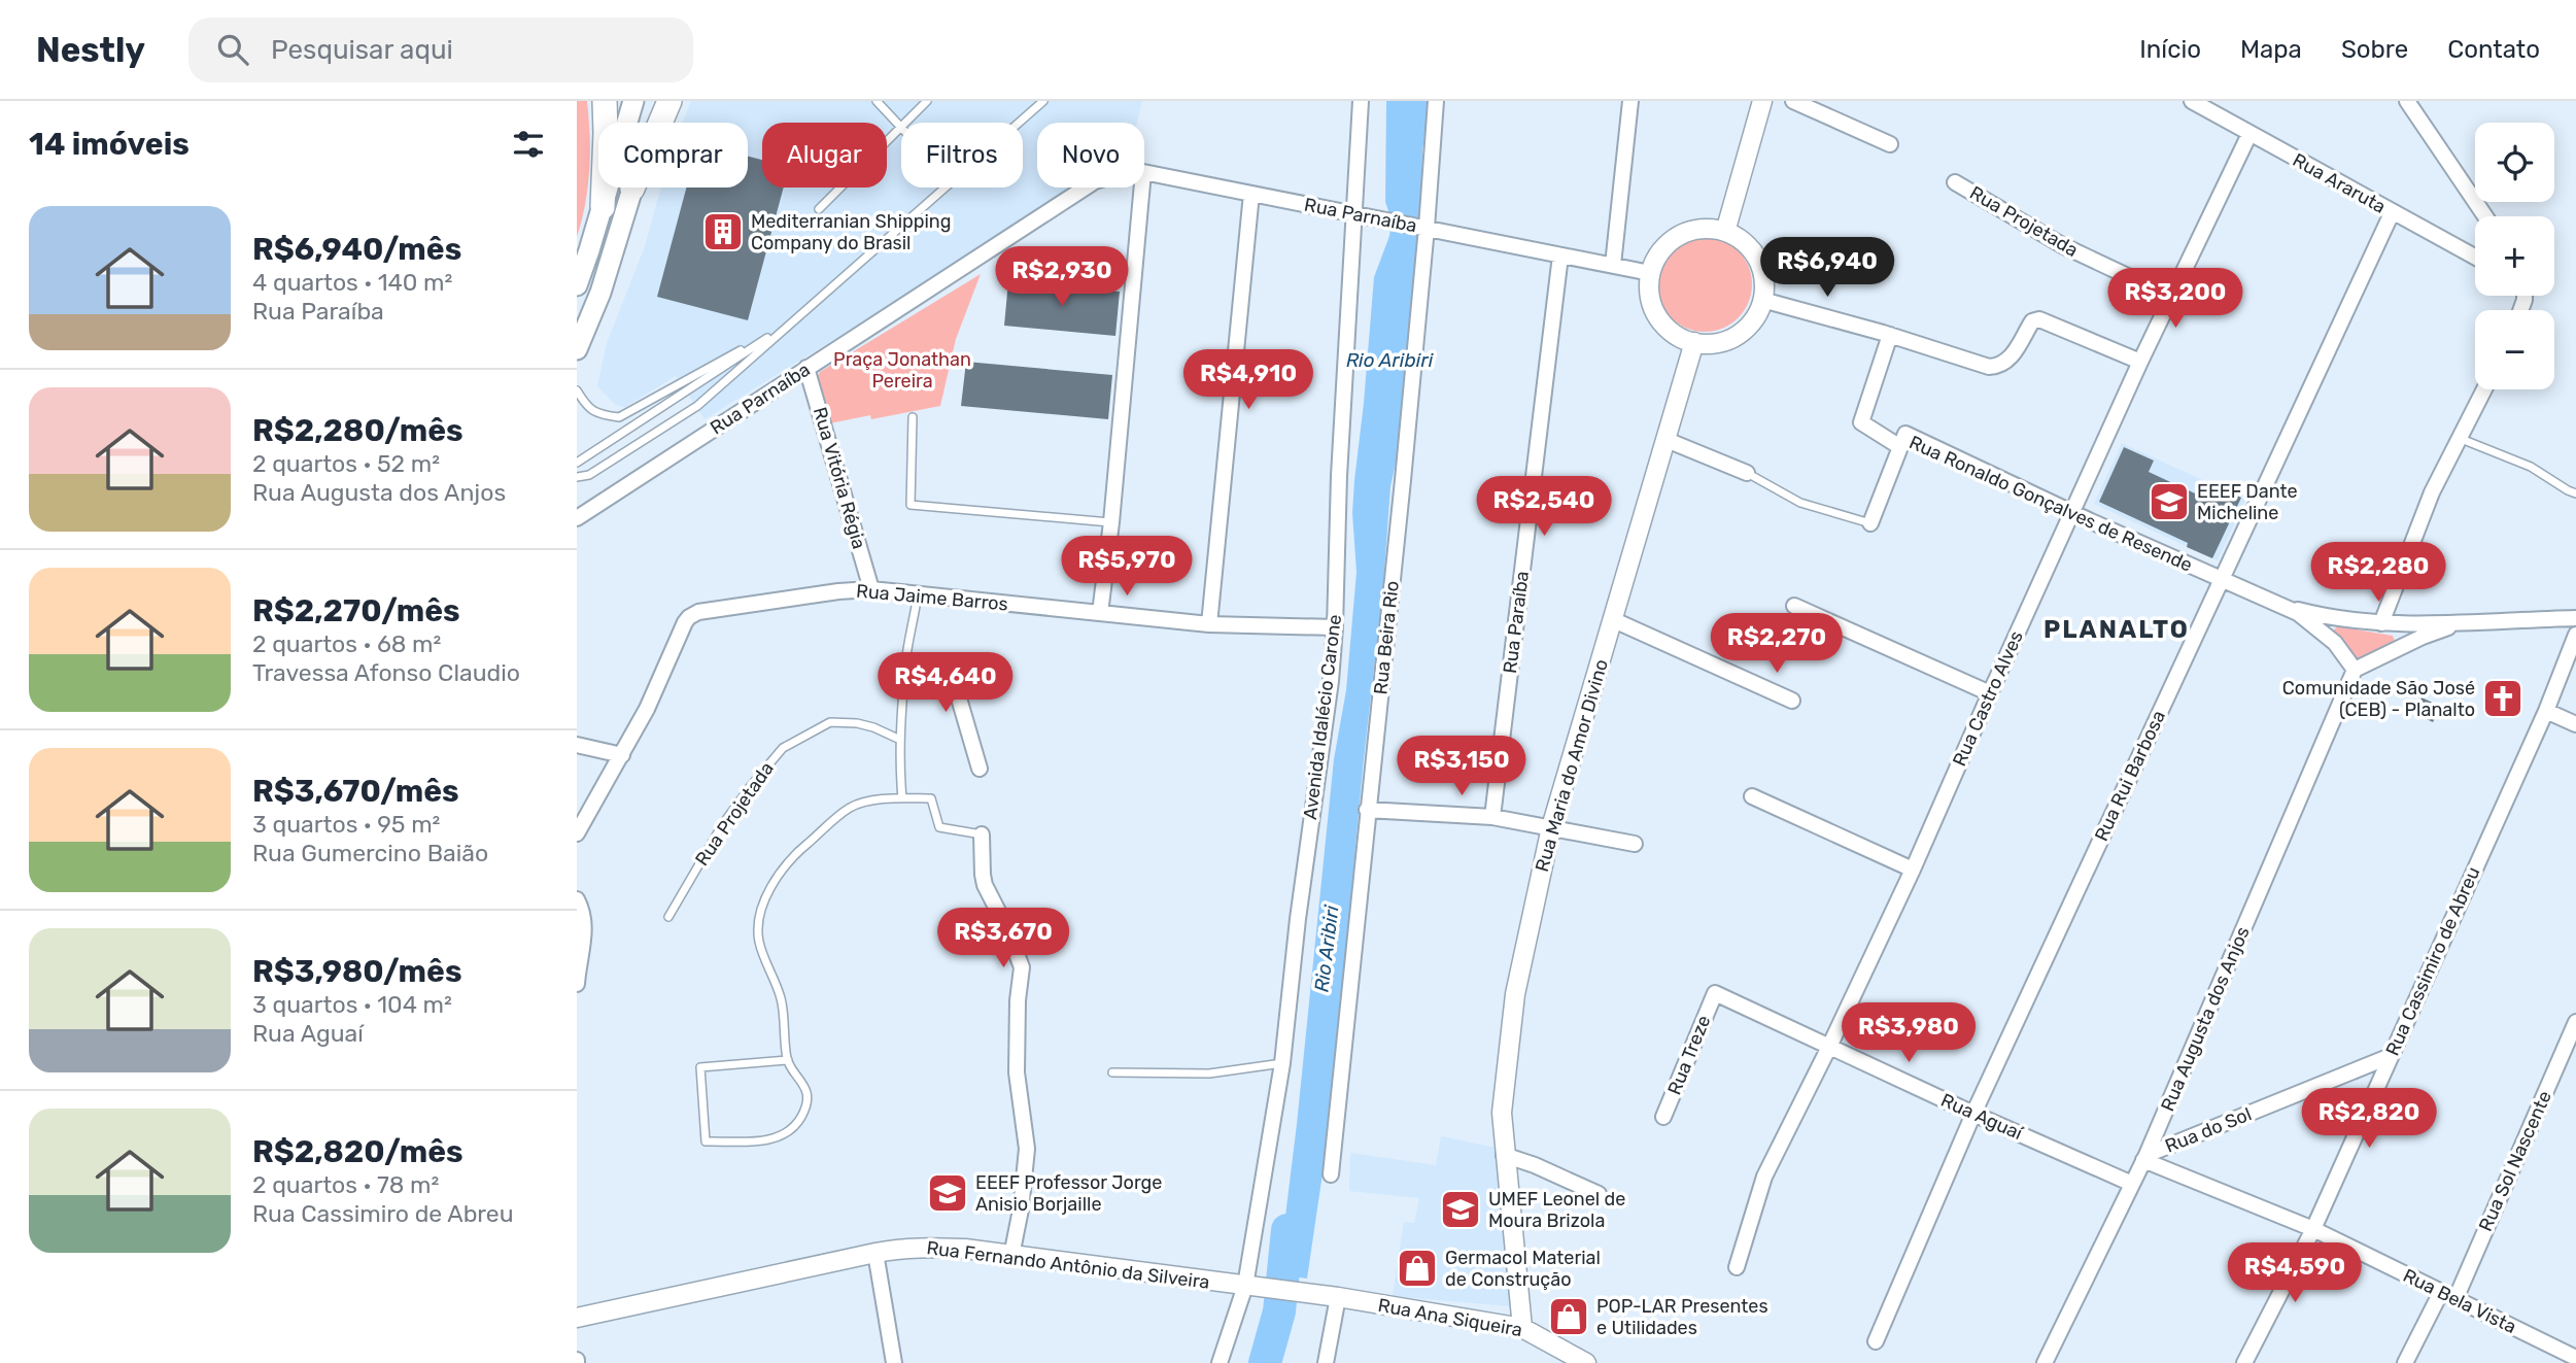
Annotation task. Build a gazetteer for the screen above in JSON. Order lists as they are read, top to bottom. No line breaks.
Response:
{"streets":{"street":["Rua Araruta","Rua Parnaíba","Rua Projetada","Rua Vitória Régia","Rua Ronaldo Gonçalves de Resende","Rua Jaime Barros","Rua Paraíba","Rua Beira Rio","Rua Castro Alves","Avenida Idalécio Carone","Rua Maria do Amor Divino","Rua Rui Barbosa","Rua Cassimiro de Abreu","Rua Augusta dos Anjos","Rua Treze","Rua Aguaí","Rua do Sol","Rua Sol Nascente","Rua Fernando Antônio da Silveira","Rua Bela Vista","Rua Ana Siqueira"]},"crossings":[["Rua Araruta","Rua Castro Alves"],["Rua Araruta","Rua Rui Barbosa"],["Rua Parnaíba","Rua Vitória Régia"],["Rua Parnaíba","Rua Beira Rio"],["Rua Parnaíba","Avenida Idalécio Carone"],["Rua Projetada","Rua Castro Alves"],["Rua Vitória Régia","Rua Jaime Barros"],["Rua Ronaldo Gonçalves de Resende","Rua Castro Alves"],["Rua Ronaldo Gonçalves de Resende","Rua Rui Barbosa"],["Rua Ronaldo Gonçalves de Resende","Rua Augusta dos Anjos"],["Rua Jaime Barros","Avenida Idalécio Carone"],["Rua Castro Alves","Rua Aguaí"],["Avenida Idalécio Carone","Rua Fernando Antônio da Silveira"],["Rua Maria do Amor Divino","Rua Ana Siqueira"],["Rua Rui Barbosa","Rua Aguaí"],["Rua Cassimiro de Abreu","Rua do Sol"],["Rua Cassimiro de Abreu","Rua Bela Vista"],["Rua Augusta dos Anjos","Rua Aguaí"],["Rua Augusta dos Anjos","Rua do Sol"],["Rua Augusta dos Anjos","Rua Bela Vista"],["Rua Treze","Rua Aguaí"],["Rua do Sol","Rua Bela Vista"],["Rua Sol Nascente","Rua Bela Vista"],["Rua Fernando Antônio da Silveira","Rua Ana Siqueira"]],"districts":["PLANALTO"],"water":["Rio Aribiri"],"parks":["Praça Jonathan Pereira"],"places":{"building":["Mediterranian Shipping Company do Brasil"],"school or university":["EEEF Dante Micheline","EEEF Professor Jorge Anisio Borjaille","UMEF Leonel de Moura Brizola"],"church":["Comunidade São José (CEB) - Planalto"],"shop":["Germacol Material de Construção","POP-LAR Presentes e Utilidades"]},"page":{"header":"Nestly","search":"Pesquisar aqui","nav":["Início","Mapa","Sobre","Contato"],"heading":"14 imóveis","map_buttons":["+","−"],"chip":["Comprar","Alugar","Filtros","Novo"],"list":[{"name":"R$6,940/mês","note":"4 quartos · 140 m² · Rua Paraíba"},{"name":"R$2,280/mês","note":"2 quartos · 52 m² · Rua Augusta dos Anjos"},{"name":"R$2,270/mês","note":"2 quartos · 68 m² · Travessa Afonso Claudio"},{"name":"R$3,670/mês","note":"3 quartos · 95 m² · Rua Gumercino Baião"},{"name":"R$3,980/mês","note":"3 quartos · 104 m² · Rua Aguaí"},{"name":"R$2,820/mês","note":"2 quartos · 78 m² · Rua Cassimiro de Abreu"}],"price":["R$6,940","R$2,930","R$3,200","R$4,910","R$2,540","R$5,970","R$2,280","R$2,270","R$4,640","R$3,150","R$3,670","R$3,980","R$2,820","R$4,590"]}}
